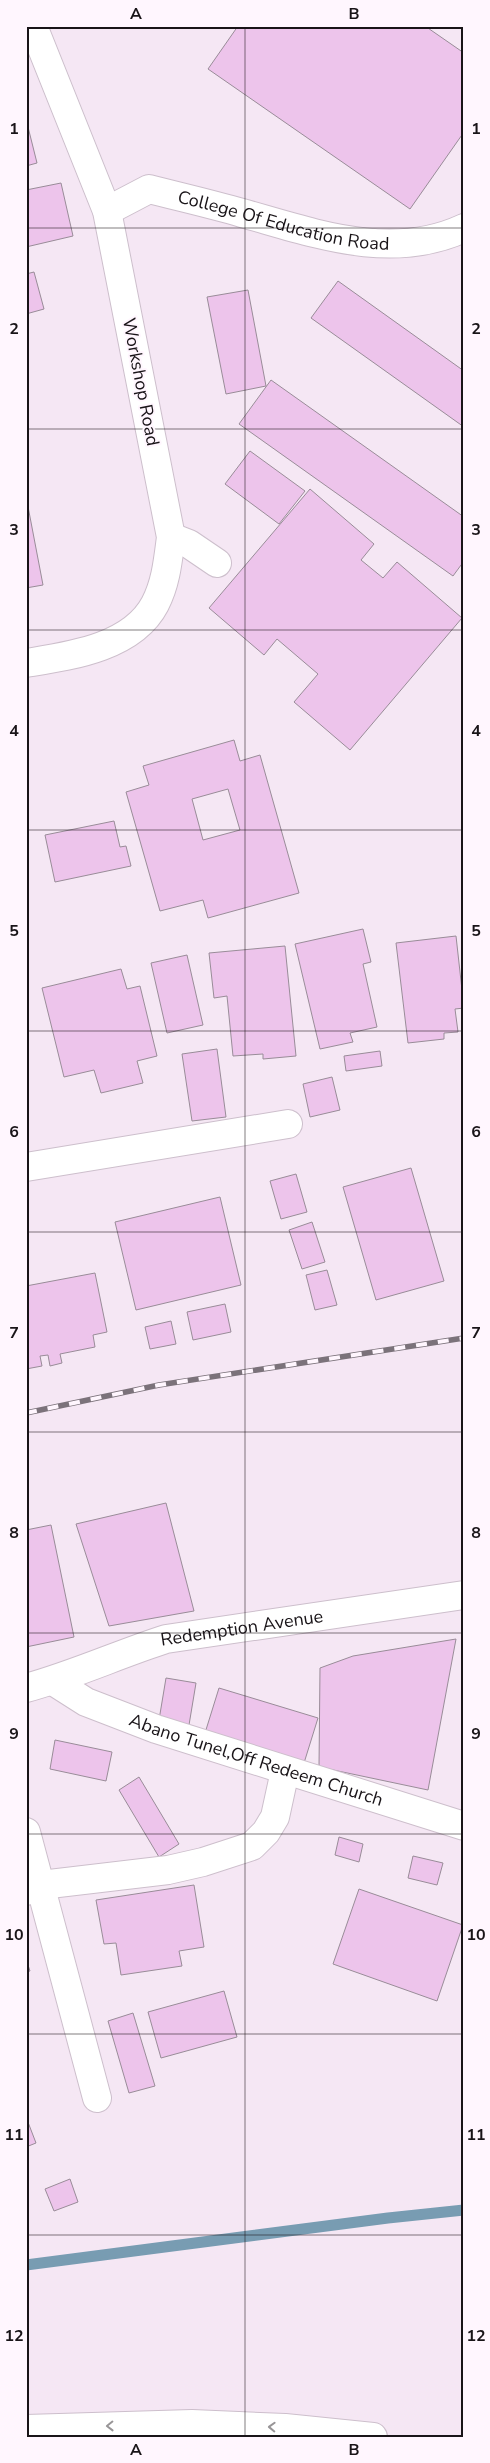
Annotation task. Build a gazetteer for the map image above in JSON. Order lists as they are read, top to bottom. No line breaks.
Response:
{"streets":{"street":["College Of Education Road","Workshop Road","Redemption Avenue","Abano Tunel,Off Redeem Church"]},"crossings":[["College Of Education Road","Workshop Road"],["Redemption Avenue","Abano Tunel,Off Redeem Church"]],"grid":{"columns":["A","B"],"rows":["1","2","3","4","5","6","7","8","9","10","11","12"]}}
